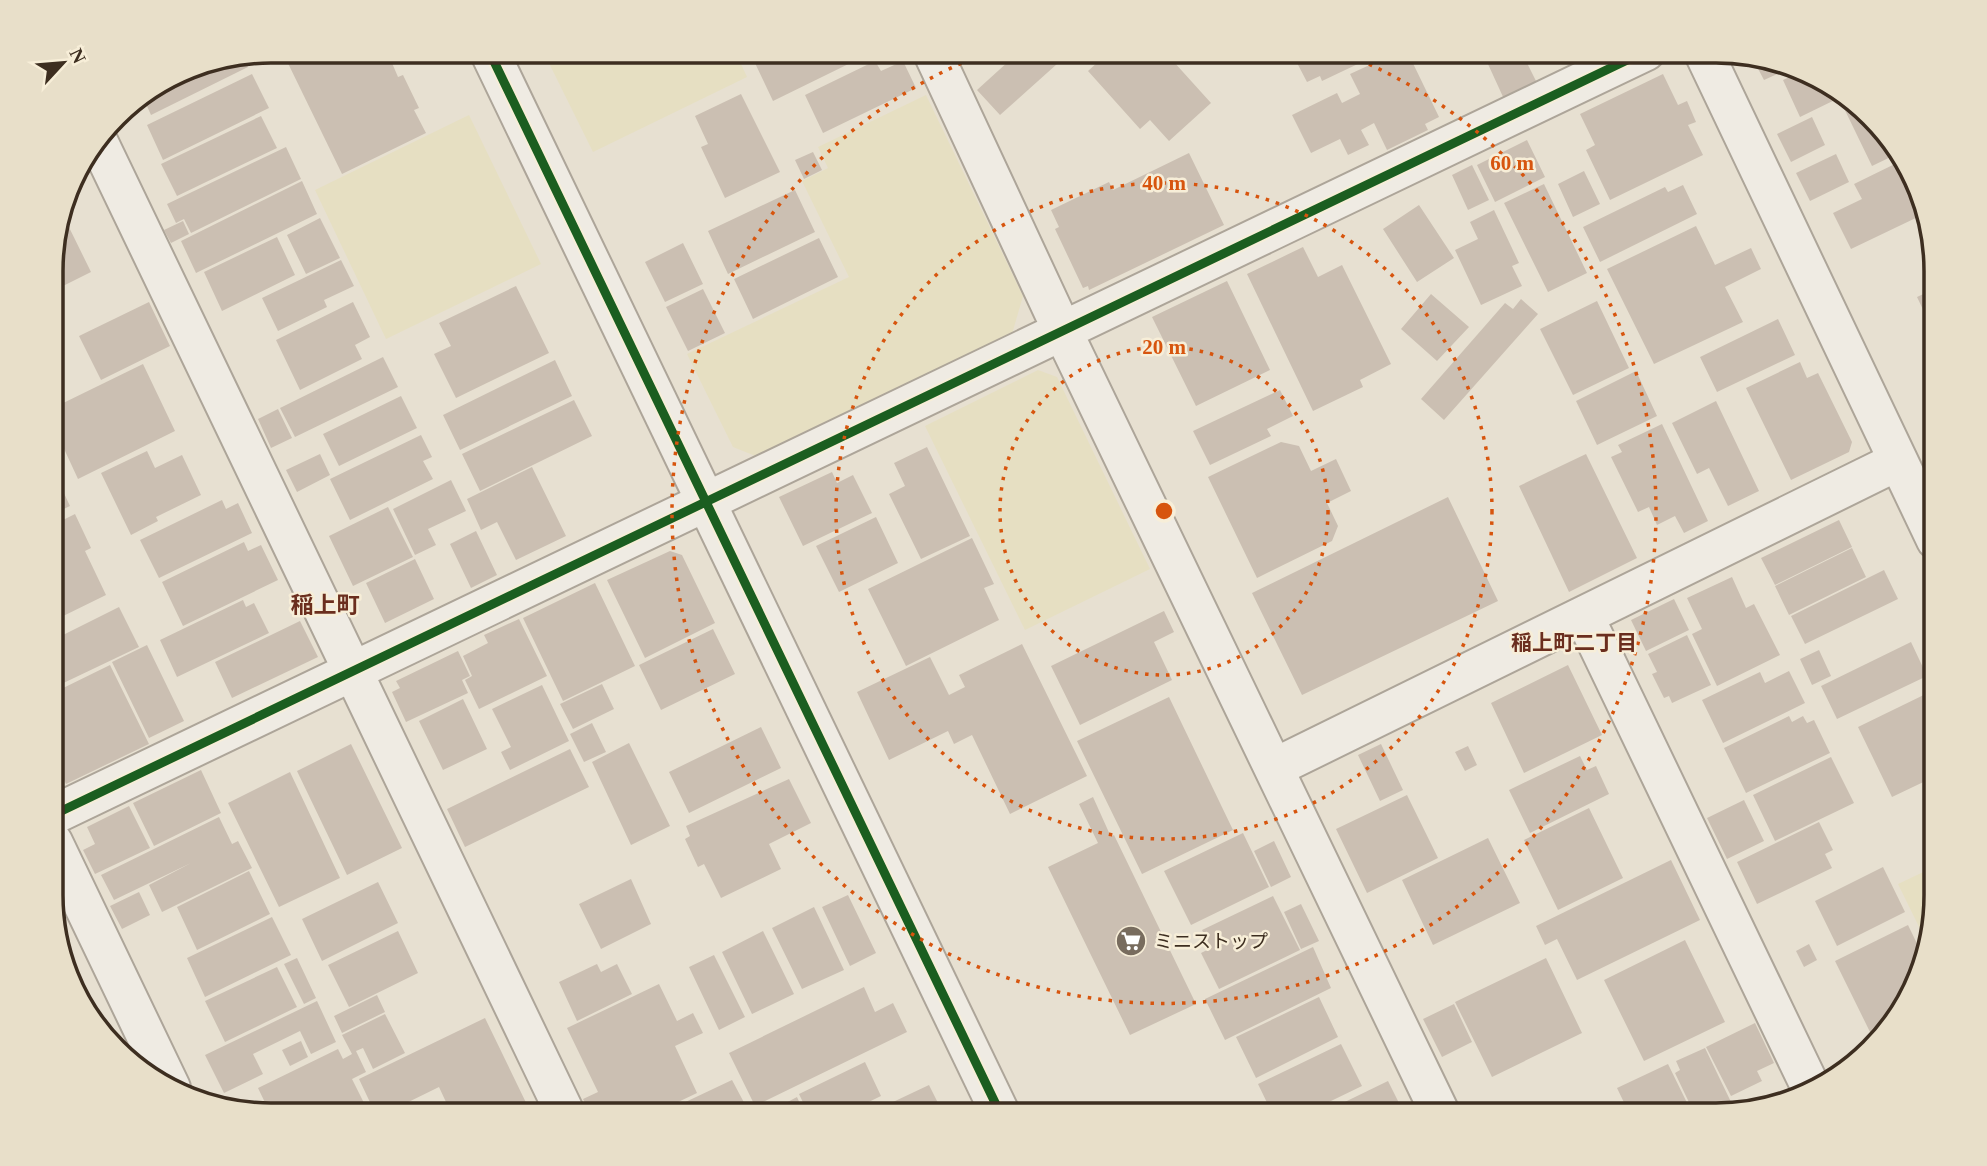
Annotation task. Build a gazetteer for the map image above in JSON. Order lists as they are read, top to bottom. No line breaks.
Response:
{"districts":["稲上町","稲上町二丁目"],"places":{"supermarket":["ミニストップ"]},"north":"top right","rings":["60 m","40 m","20 m"]}
